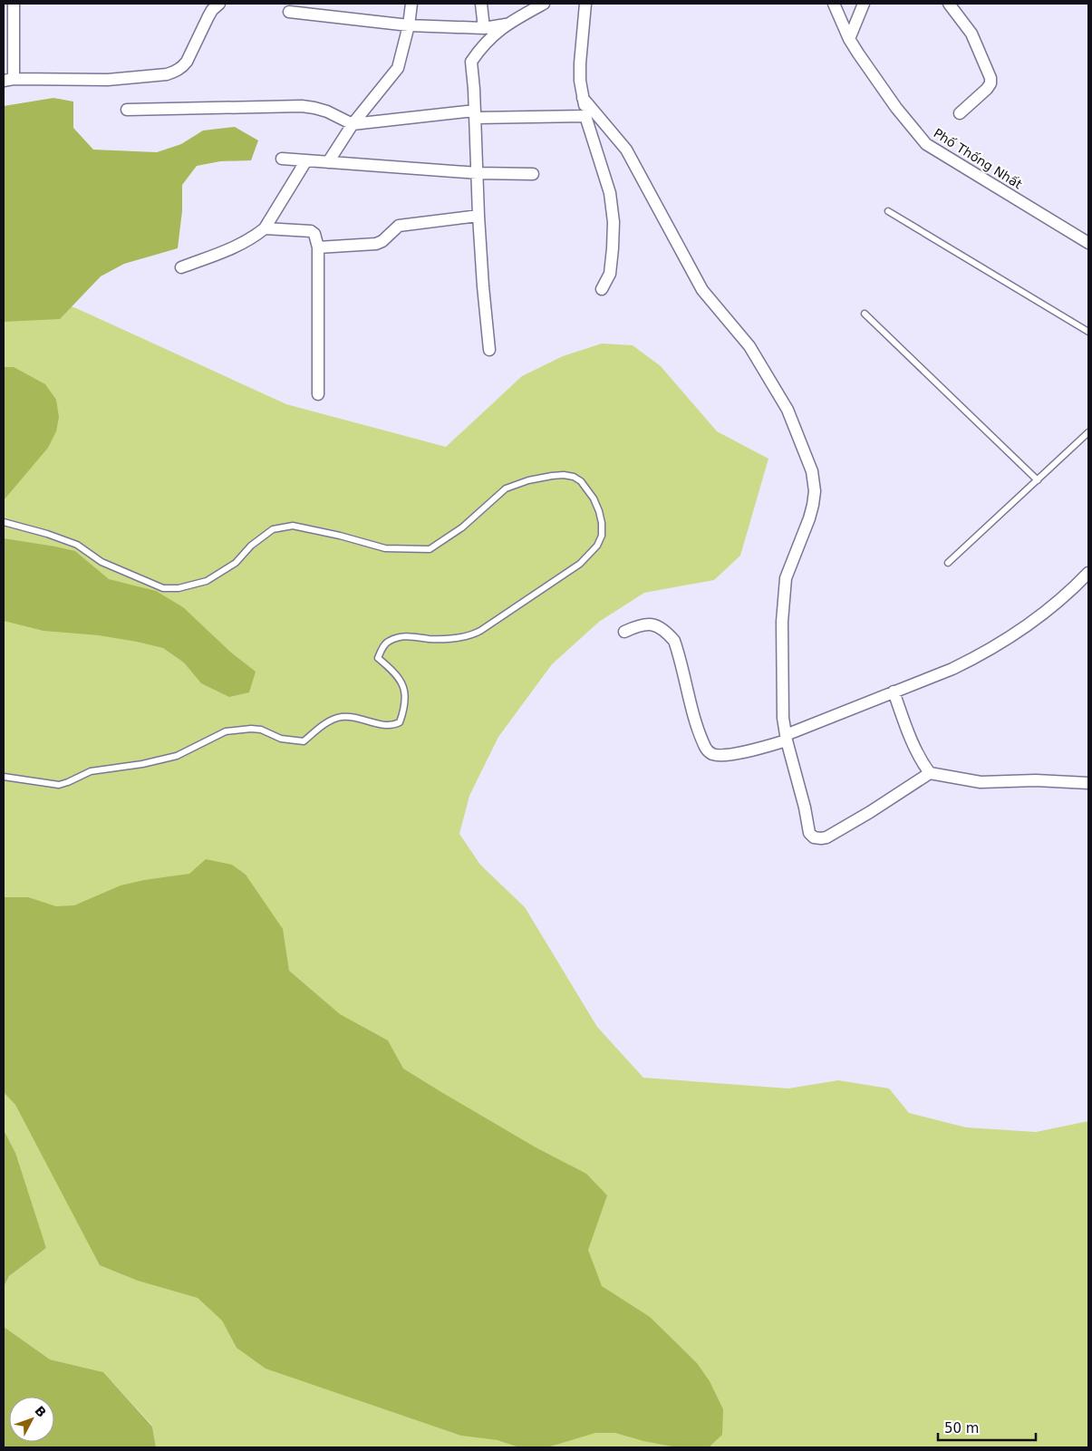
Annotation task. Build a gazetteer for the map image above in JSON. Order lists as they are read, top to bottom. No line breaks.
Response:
{"streets":{"street":["Phố Thống Nhất"]},"scale_bar":"50 m","north":"top right"}
